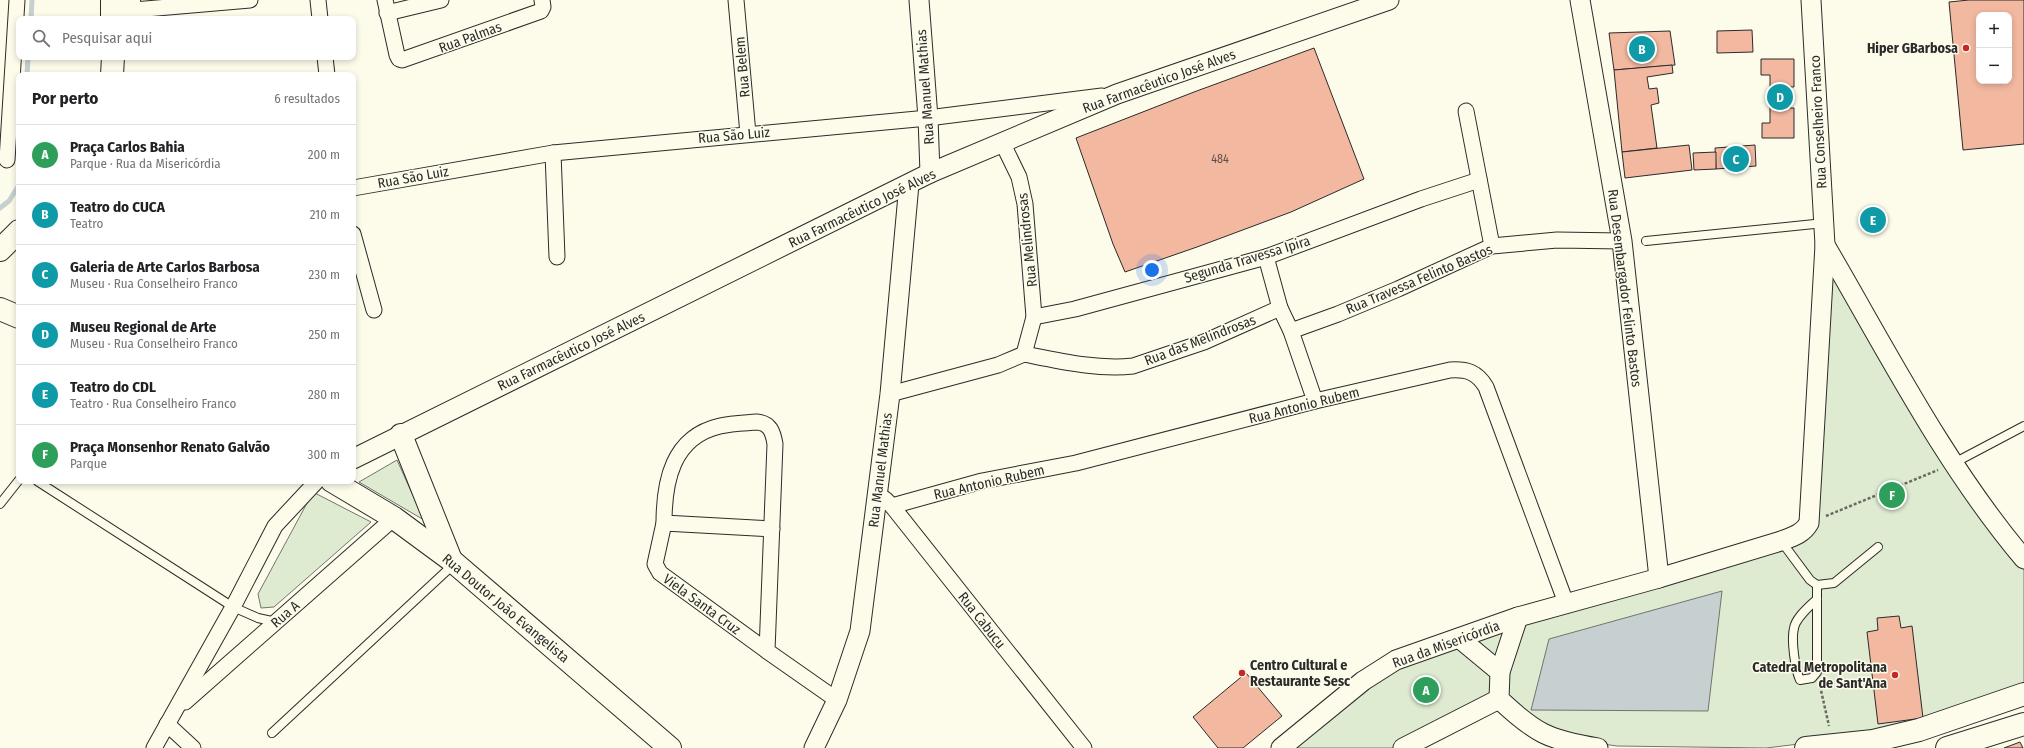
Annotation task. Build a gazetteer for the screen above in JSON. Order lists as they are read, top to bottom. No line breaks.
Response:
{"streets":{"main road":["Rua Doutor João Evangelista"],"street":["Rua Palmas","Rua Belem","Rua Farmacêutico José Alves","Rua Manuel Mathias","Rua Conselheiro Franco","Rua São Luiz","Rua Melindrosas","Segunda Travessa Ipira","Rua Travessa Felinto Bastos","Rua Desembargador Felinto Bastos","Rua das Melindrosas","Rua Antonio Rubem","Viela Santa Cruz","Rua A","Rua Cabucu","Rua da Misericórdia"]},"crossings":[["Rua Belem","Rua São Luiz"],["Rua Farmacêutico José Alves","Rua Manuel Mathias"],["Rua Farmacêutico José Alves","Rua São Luiz"],["Rua Farmacêutico José Alves","Rua Melindrosas"],["Rua Manuel Mathias","Rua São Luiz"],["Rua Manuel Mathias","Viela Santa Cruz"],["Rua Manuel Mathias","Rua Cabucu"],["Rua Conselheiro Franco","Rua da Misericórdia"],["Rua Melindrosas","Segunda Travessa Ipira"],["Rua Travessa Felinto Bastos","Rua Desembargador Felinto Bastos"],["Rua Desembargador Felinto Bastos","Rua da Misericórdia"],["Rua Antonio Rubem","Rua Cabucu"],["Rua Antonio Rubem","Rua da Misericórdia"],["Rua Doutor João Evangelista","Rua A"]],"places":["Hiper GBarbosa","Centro Cultural e Restaurante Sesc","Catedral Metropolitana de Sant'Ana"],"house_numbers":["484"],"page":{"map_buttons":["+","−"],"search":"Pesquisar aqui","pins":["B","D","C","E","F","A"],"heading":["Por perto","6 resultados"],"list":[{"mark":"A","name":"Praça Carlos Bahia","note":"Parque · Rua da Misericórdia","value":"200 m"},{"mark":"B","name":"Teatro do CUCA","note":"Teatro","value":"210 m"},{"mark":"C","name":"Galeria de Arte Carlos Barbosa","note":"Museu · Rua Conselheiro Franco","value":"230 m"},{"mark":"D","name":"Museu Regional de Arte","note":"Museu · Rua Conselheiro Franco","value":"250 m"},{"mark":"E","name":"Teatro do CDL","note":"Teatro · Rua Conselheiro Franco","value":"280 m"},{"mark":"F","name":"Praça Monsenhor Renato Galvão","note":"Parque","value":"300 m"}]}}
